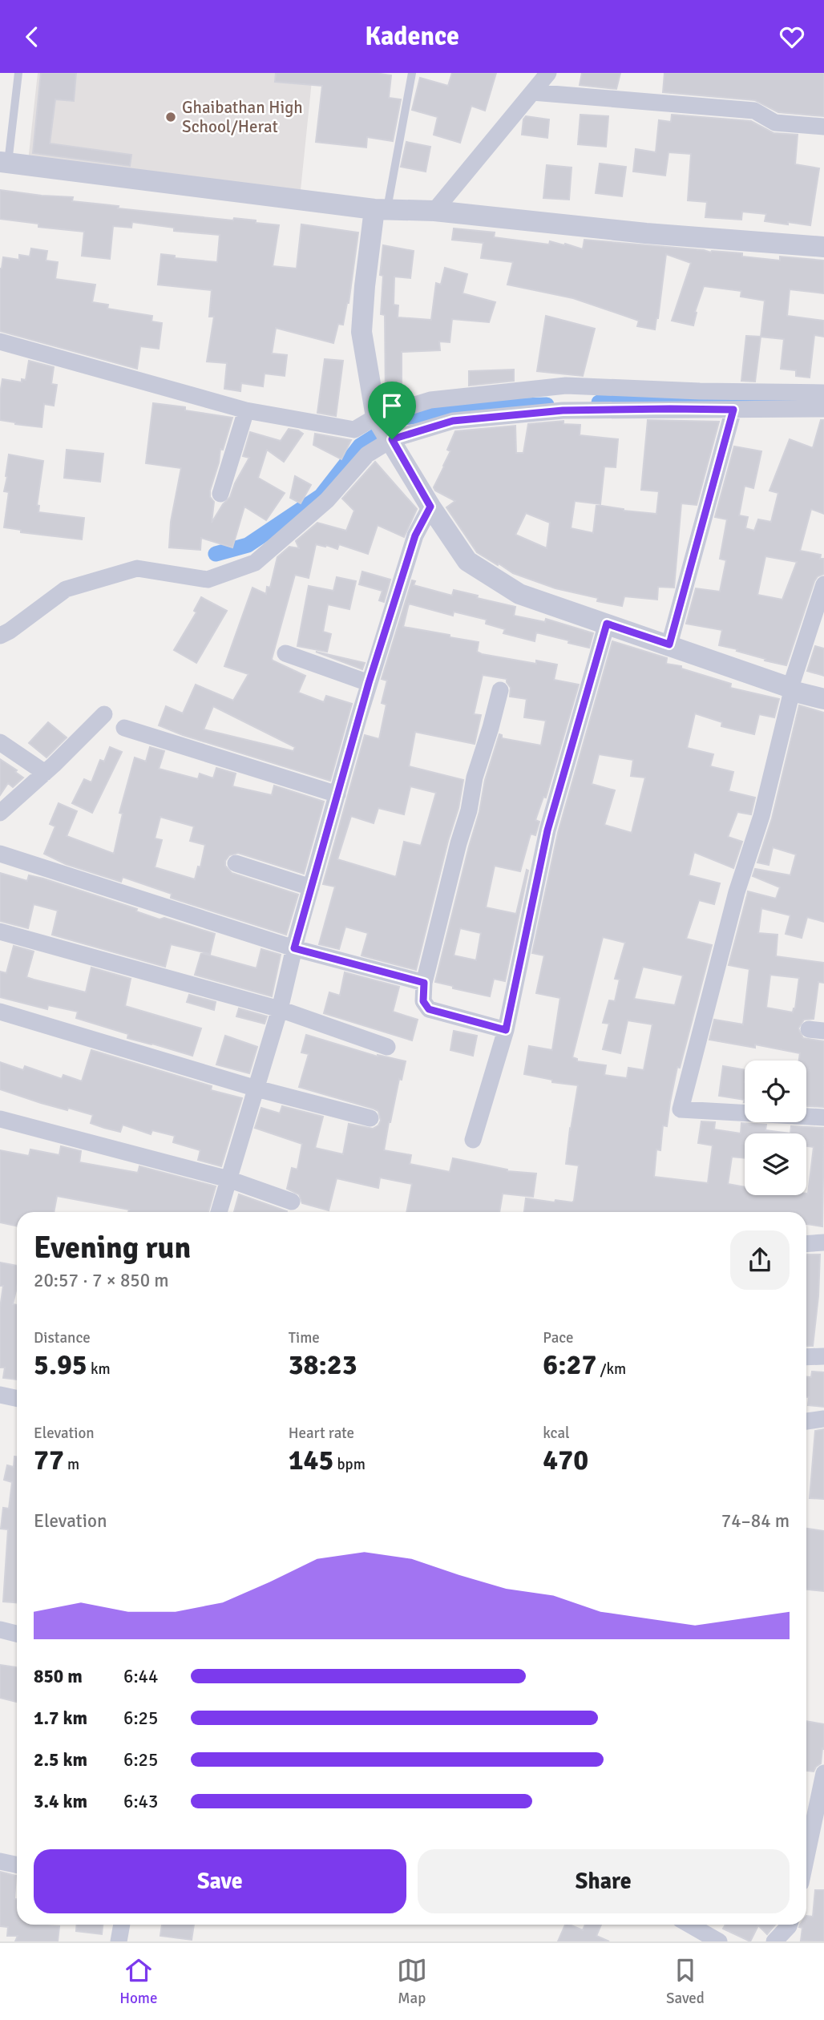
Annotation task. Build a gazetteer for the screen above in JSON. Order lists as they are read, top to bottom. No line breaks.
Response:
{"places":["Ghaibathan High School/Herat"],"page":{"header":"Kadence","heading":["Evening run","20:57 · 7 × 850 m"],"stats":[["Distance","5.95 km"],["Time","38:23"],["Pace","6:27 /km"],["Elevation","77 m"],["Heart rate","145 bpm"],["kcal","470"]],"chart":["Elevation","74–84 m"],"list":[{"name":"850 m","note":"6:44"},{"name":"1.7 km","note":"6:25"},{"name":"2.5 km","note":"6:25"},{"name":"3.4 km","note":"6:43"}],"buttons":["Save","Share"],"tabs":["Home","Map","Saved"]}}
